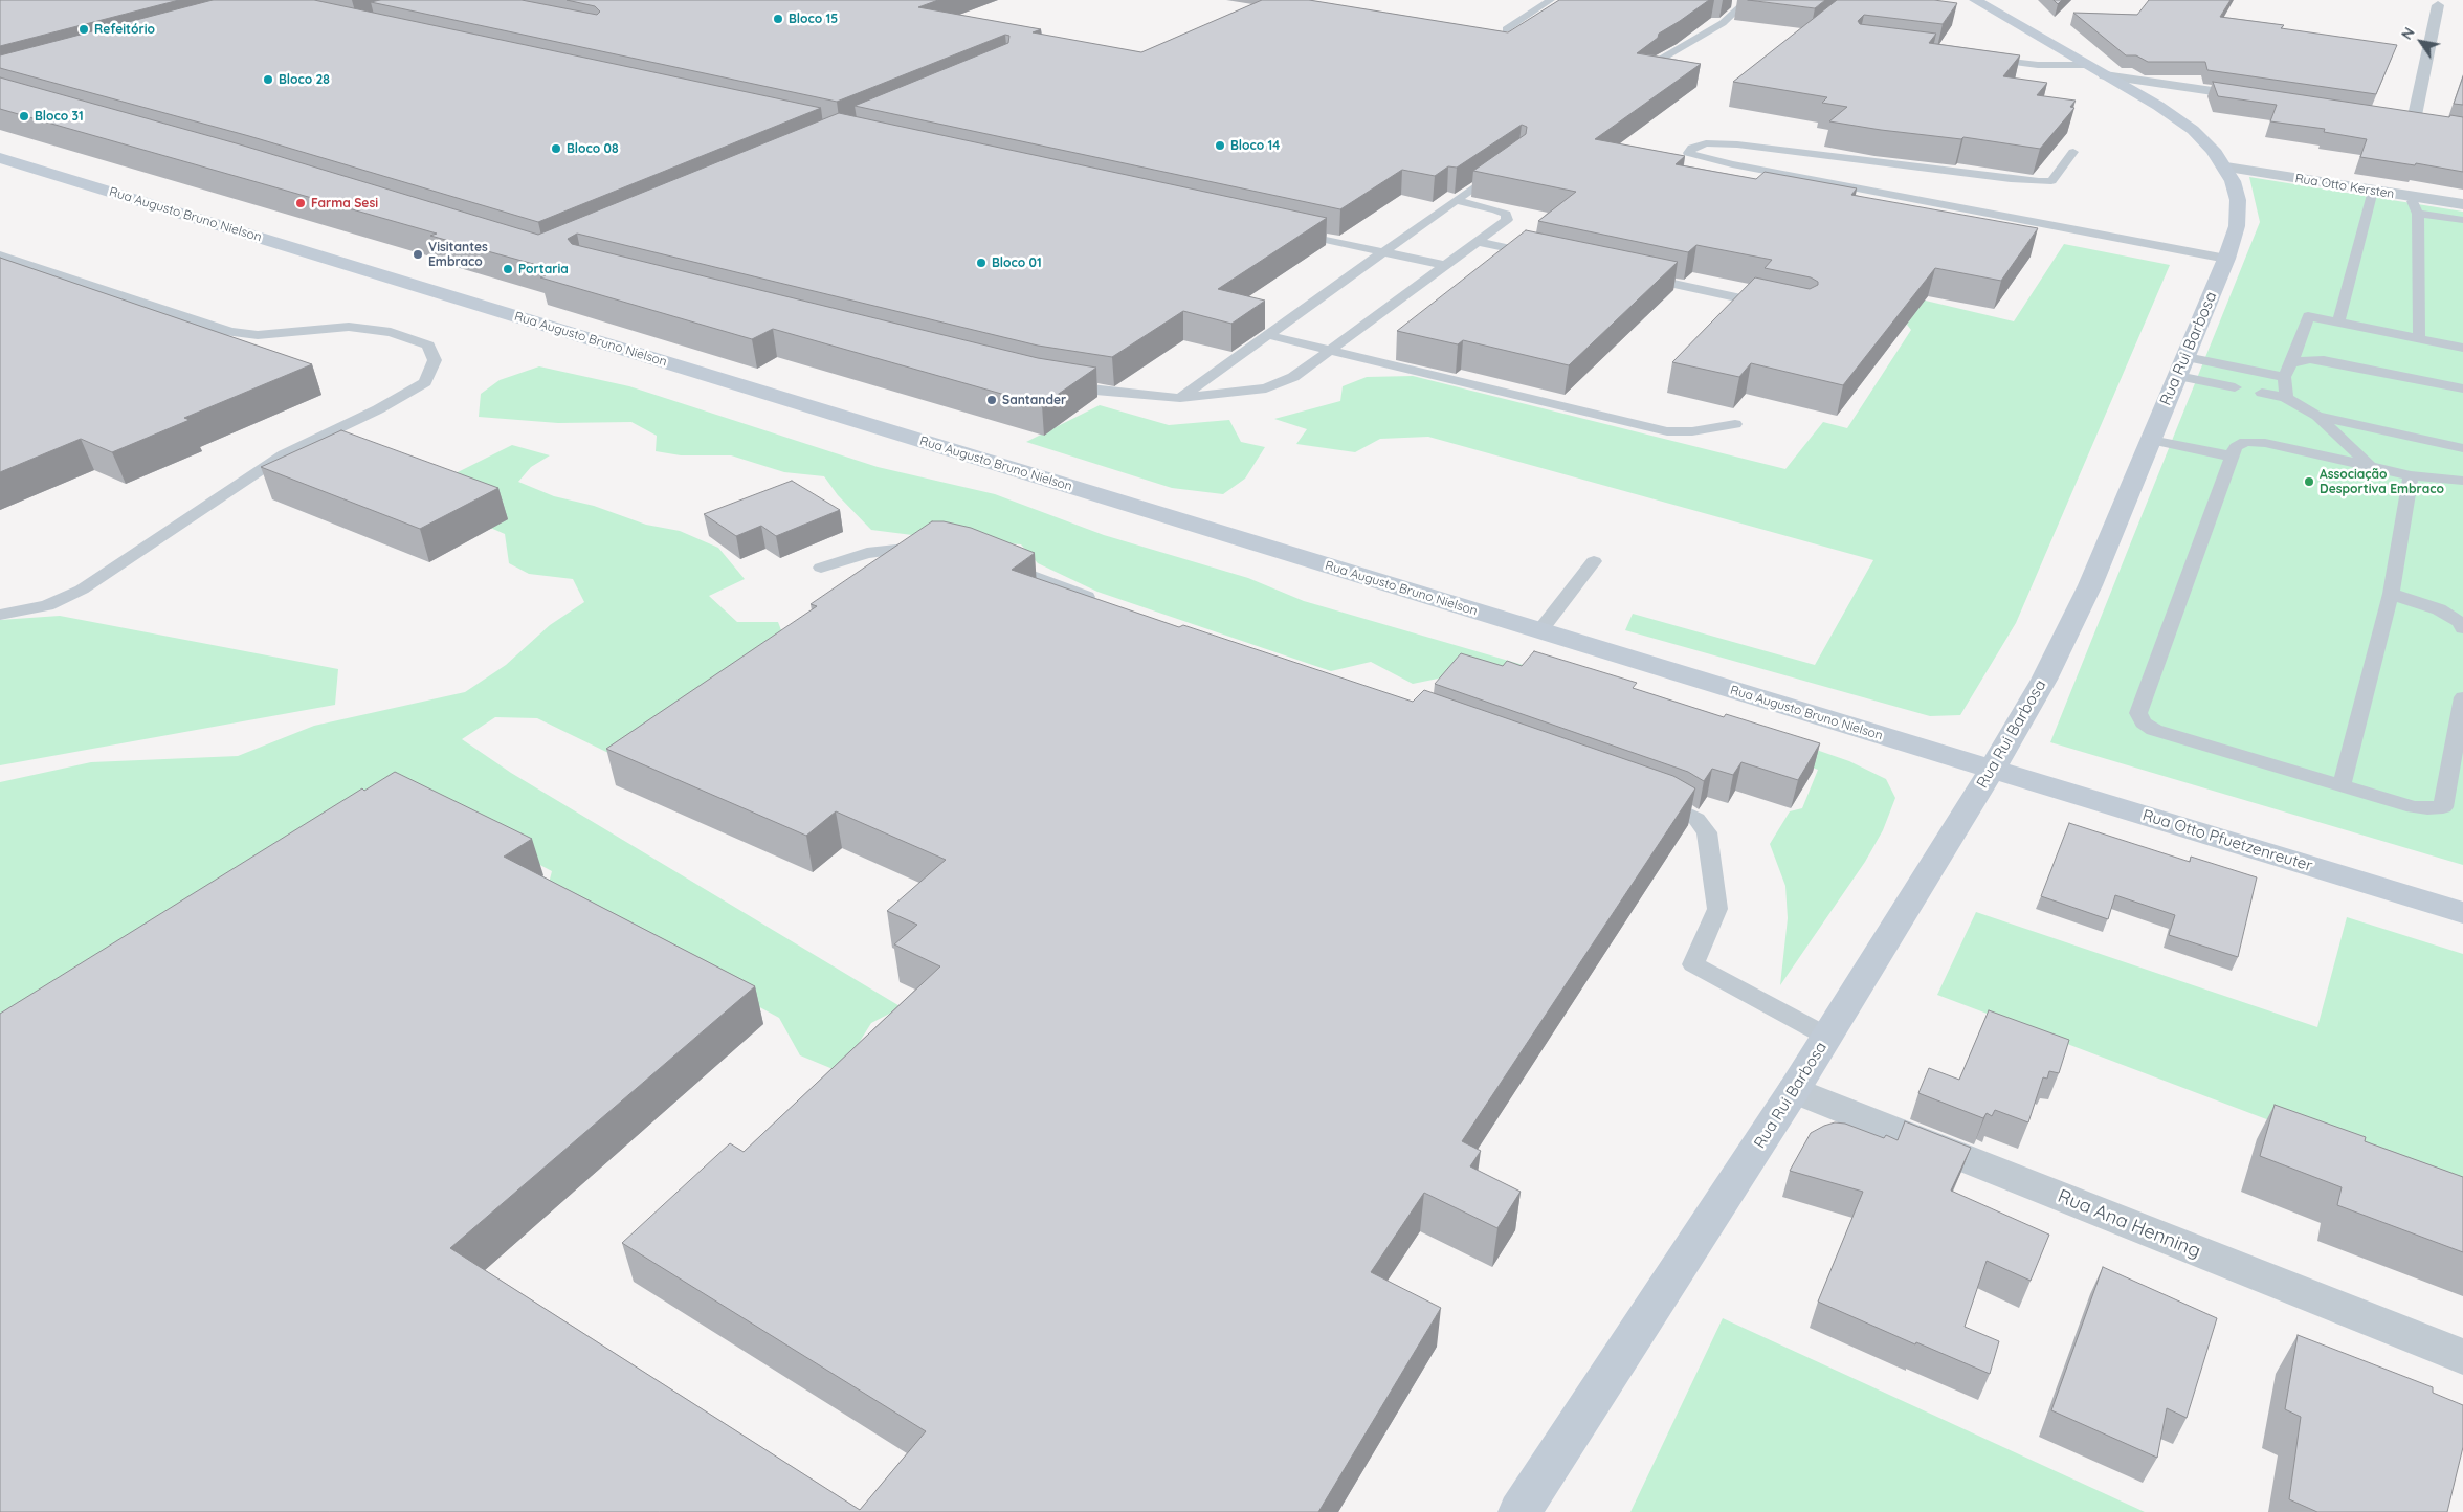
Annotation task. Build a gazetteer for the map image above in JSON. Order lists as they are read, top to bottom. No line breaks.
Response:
{"streets":{"main road":["Rua Augusto Bruno Nielson","Rua Rui Barbosa","Rua Otto Pfuetzenreuter"],"street":["Rua Otto Kersten","Rua Ana Henning"]},"crossings":[["Rua Otto Kersten","Rua Rui Barbosa"],["Rua Augusto Bruno Nielson","Rua Rui Barbosa"],["Rua Augusto Bruno Nielson","Rua Otto Pfuetzenreuter"],["Rua Rui Barbosa","Rua Otto Pfuetzenreuter"],["Rua Rui Barbosa","Rua Ana Henning"]],"places":["Bloco 15","Refeitório","Bloco 28","Bloco 31","Bloco 14","Bloco 08","Farma Sesi","Visitantes Embraco","Bloco 01","Portaria","Santander","Associação Desportiva Embraco"],"north":"top left"}
